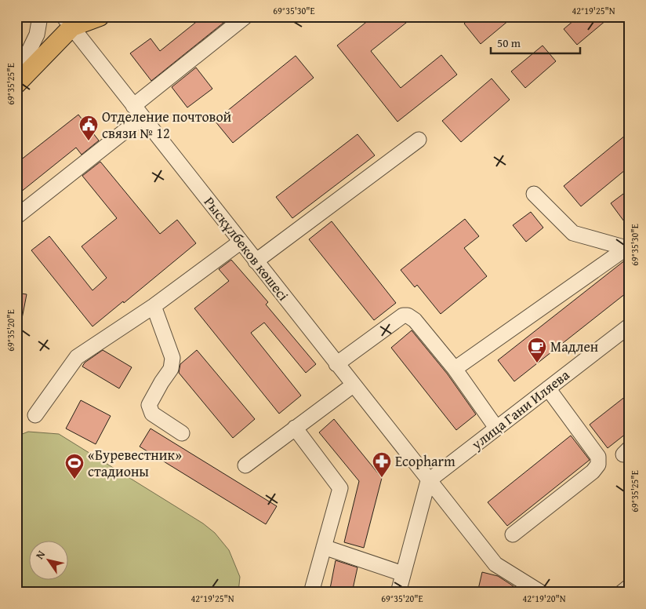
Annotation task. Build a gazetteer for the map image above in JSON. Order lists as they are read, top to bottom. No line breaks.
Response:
{"streets":{"street":["Рысқұлбеков көшесі","улица Гани Иляева"]},"crossings":[["Рысқұлбеков көшесі","улица Гани Иляева"]],"places":{"public building":["Отделение почтовой связи № 12"],"cafe":["Мадлен"],"pharmacy":["Ecopharm"],"sports":["«Буревестник» стадионы"]},"scale_bar":"50 m","north":"top left","coordinates":["69°35'30\"E","42°19'25\"N","69°35'25\"E","69°35'20\"E","42°19'20\"N"]}
